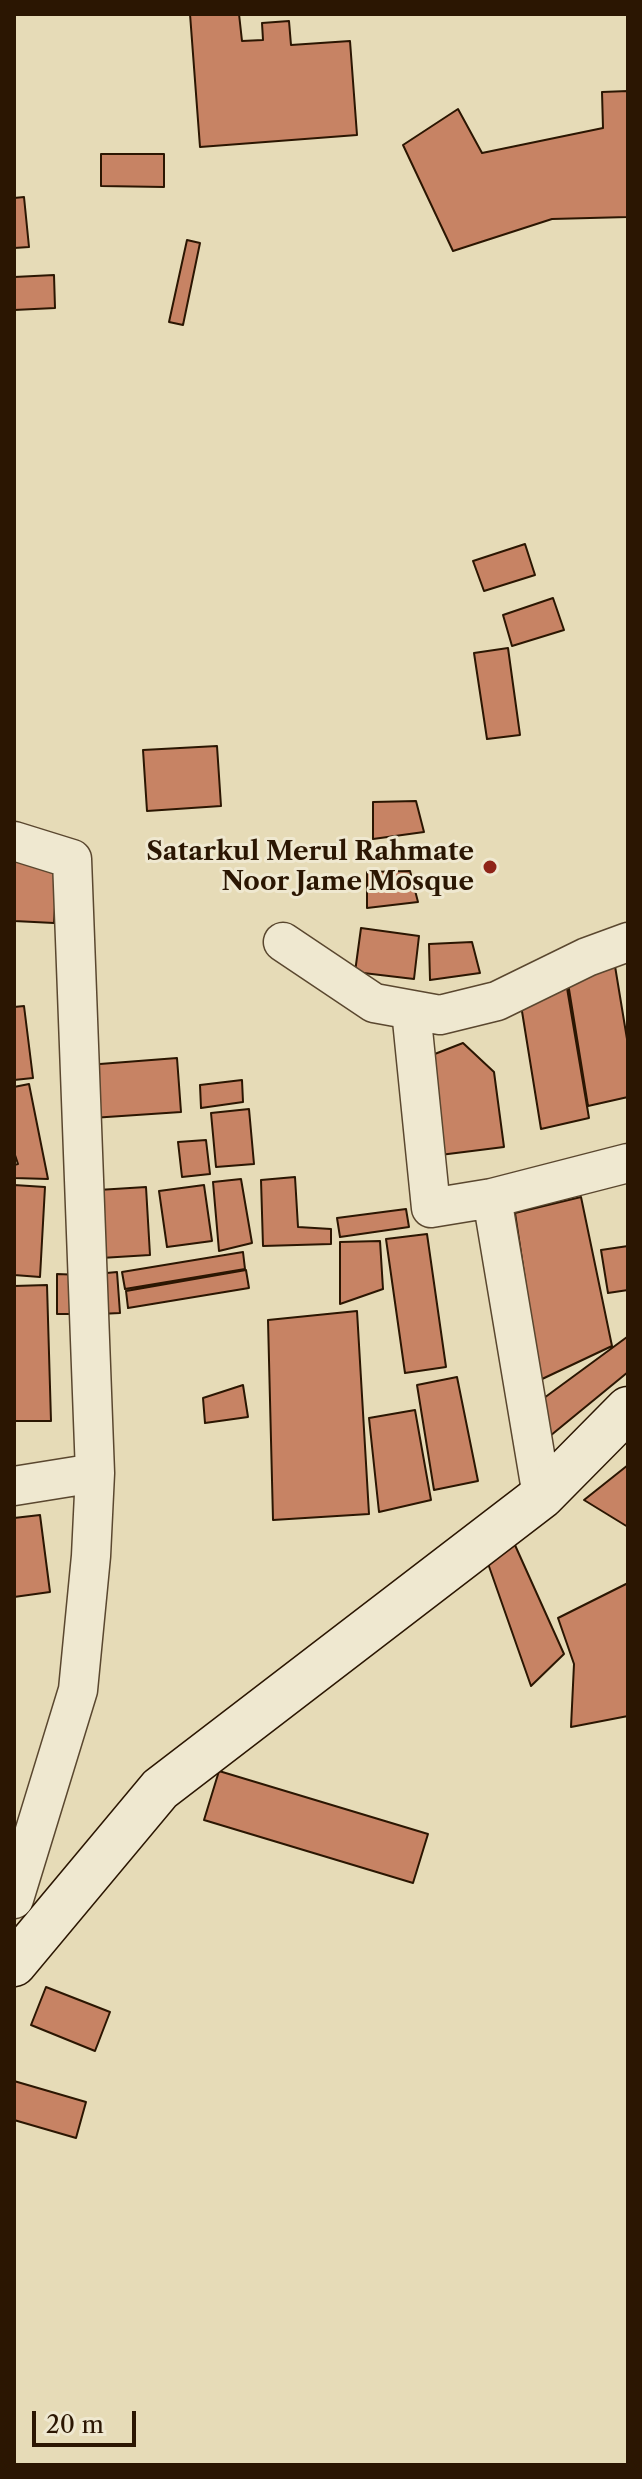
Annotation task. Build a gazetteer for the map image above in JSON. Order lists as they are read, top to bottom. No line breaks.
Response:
{"places":["Satarkul Merul Rahmate Noor Jame Mosque"],"scale_bar":"20 m"}
